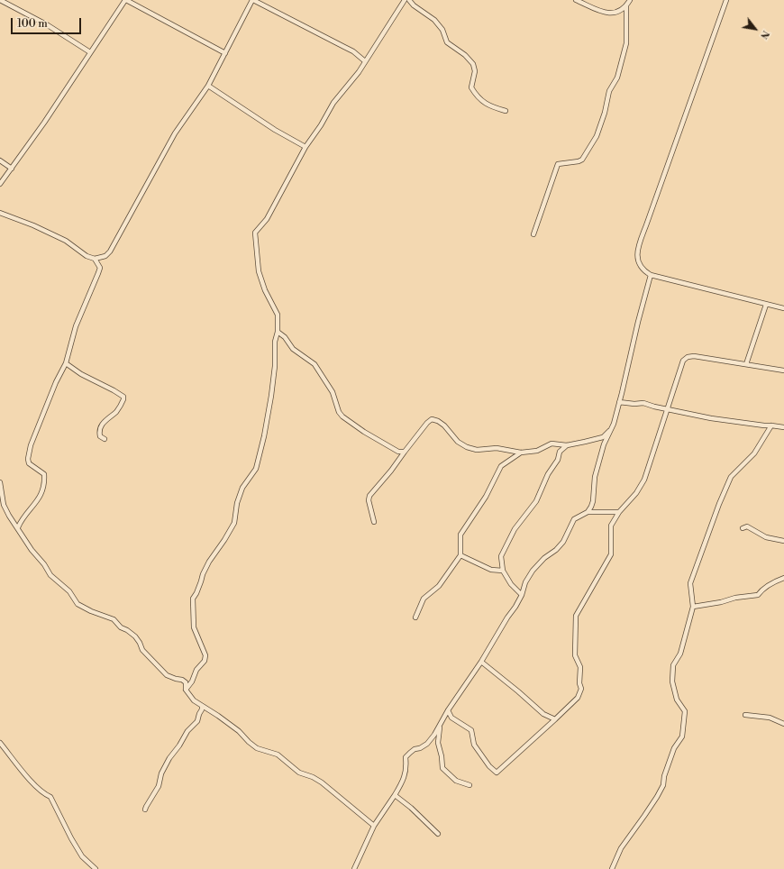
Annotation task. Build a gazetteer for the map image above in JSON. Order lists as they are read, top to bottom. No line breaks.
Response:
{"scale_bar":"100 m","north":"bottom right"}
